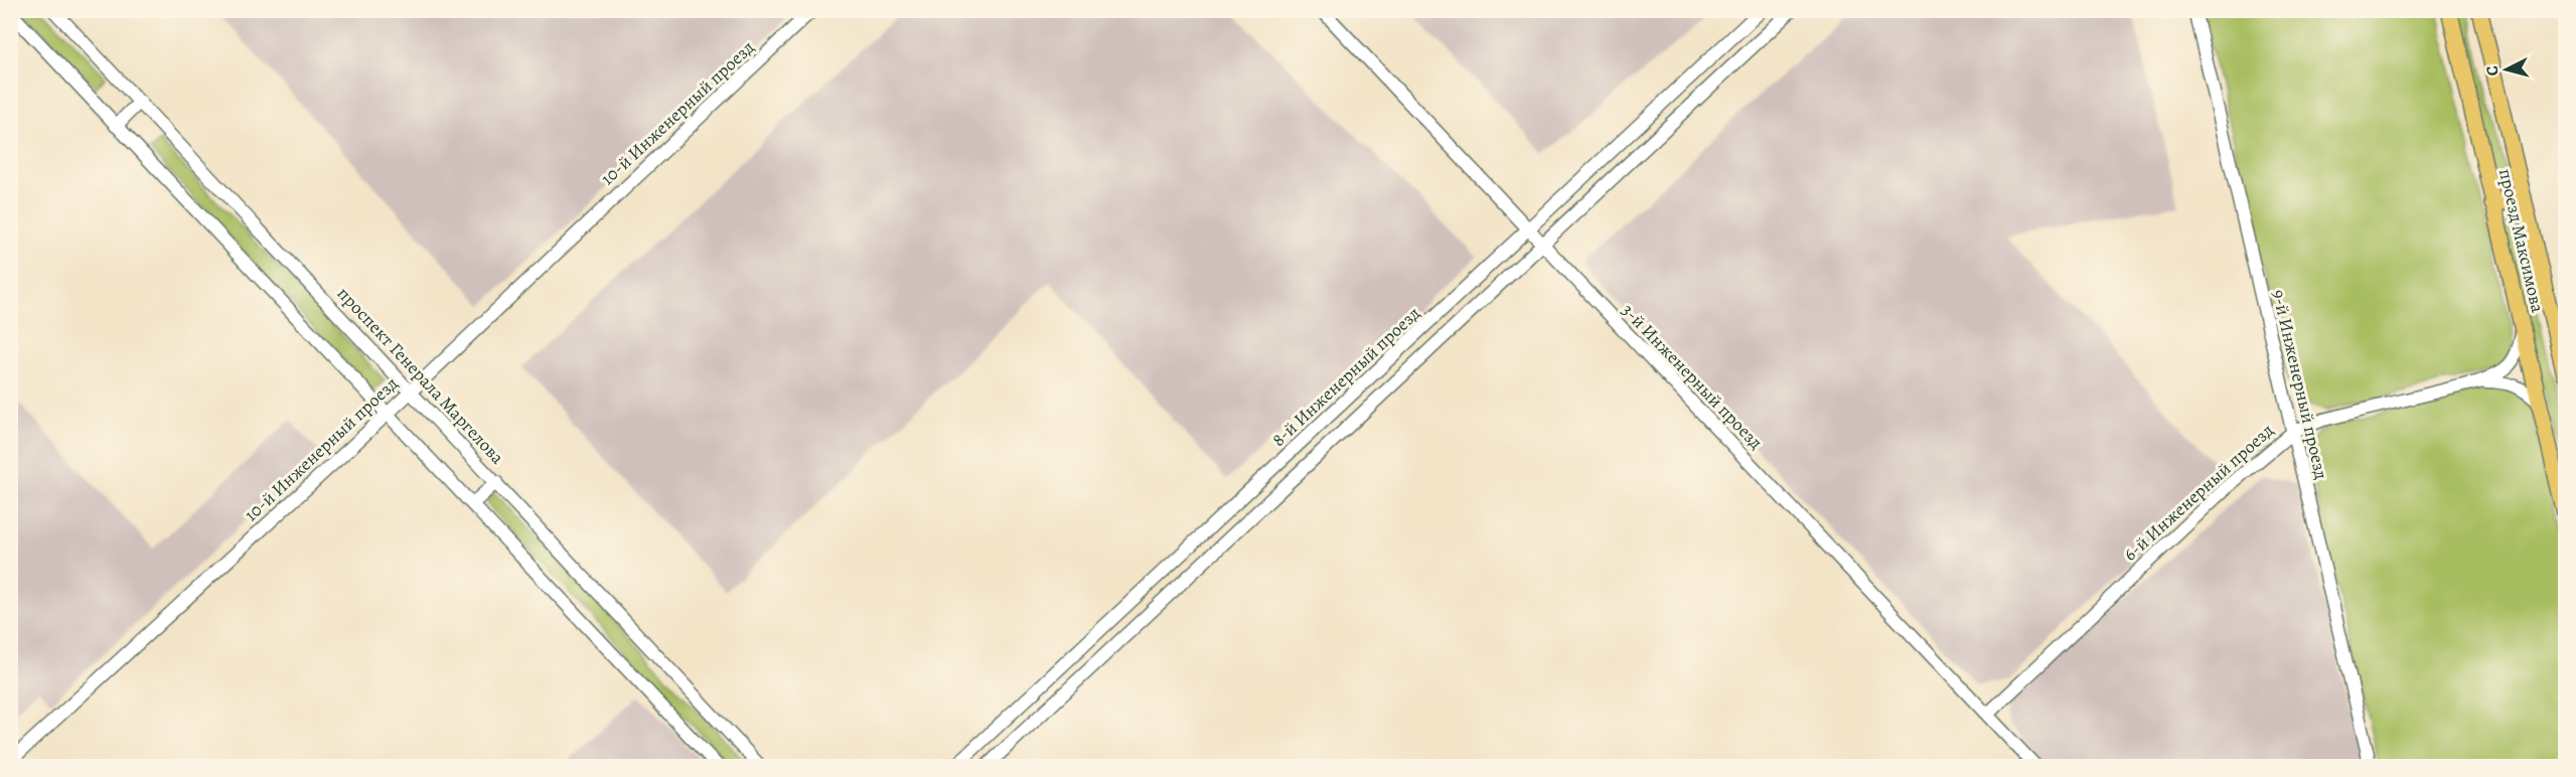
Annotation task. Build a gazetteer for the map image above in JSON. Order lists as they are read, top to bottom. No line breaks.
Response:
{"streets":{"main road":["проезд Максимова"],"street":["10-й Инженерный проезд","проспект Генерала Маргелова","8-й Инженерный проезд","3-й Инженерный проезд","9-й Инженерный проезд","6-й Инженерный проезд"]},"crossings":[["10-й Инженерный проезд","проспект Генерала Маргелова"],["проезд Максимова","6-й Инженерный проезд"],["8-й Инженерный проезд","3-й Инженерный проезд"],["3-й Инженерный проезд","6-й Инженерный проезд"],["9-й Инженерный проезд","6-й Инженерный проезд"]],"north":"left"}
